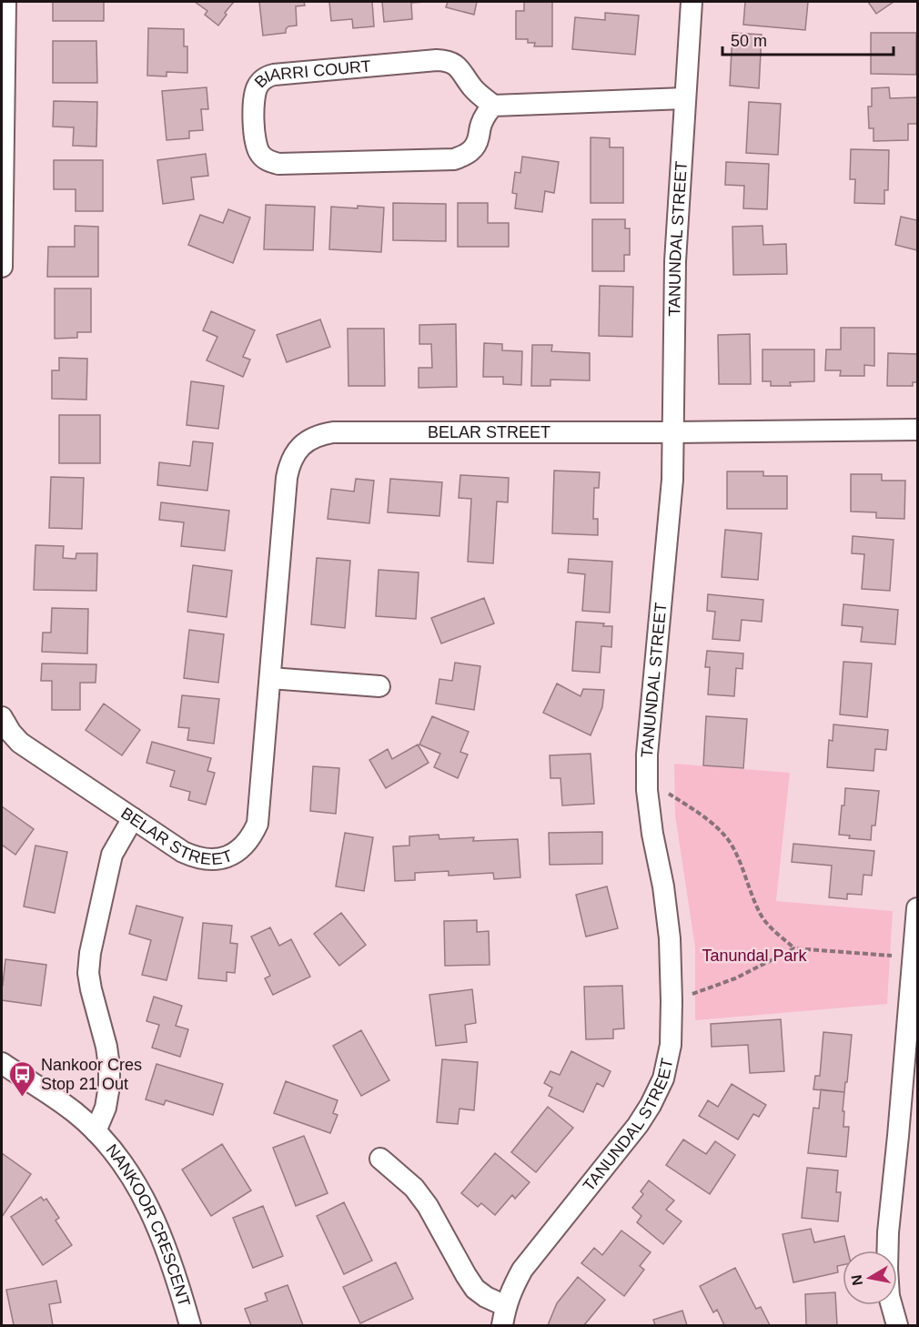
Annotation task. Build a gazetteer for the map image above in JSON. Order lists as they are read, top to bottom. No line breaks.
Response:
{"streets":{"street":["BIARRI COURT","TANUNDAL STREET","BELAR STREET","NANKOOR CRESCENT"]},"crossings":[["TANUNDAL STREET","BELAR STREET"],["BELAR STREET","NANKOOR CRESCENT"]],"parks":["Tanundal Park"],"places":{"bus stop":["Nankoor Cres Stop 21 Out"]},"scale_bar":"50 m","north":"left"}
